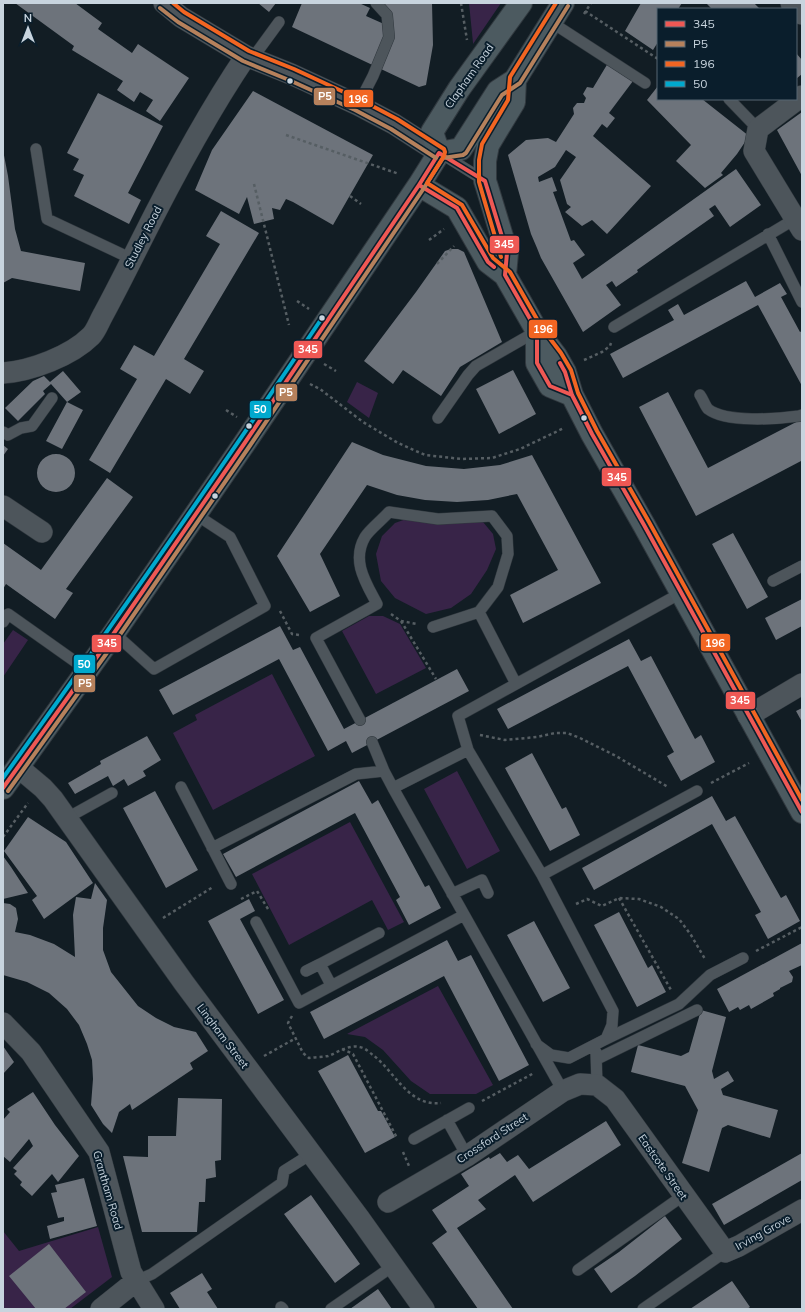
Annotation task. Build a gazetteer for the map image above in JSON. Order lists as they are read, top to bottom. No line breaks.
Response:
{"streets":{"highway":["Clapham Road"],"street":["Studley Road","Lingham Street","Crossford Street","Eastcote Street","Grantham Road","Irving Grove"]},"crossings":[["Lingham Street","Crossford Street"],["Crossford Street","Eastcote Street"],["Eastcote Street","Irving Grove"]],"lines":["transit line 196","transit line P5","transit line 345","transit line 50"],"legend":["345","P5","196","50"],"north":"top"}
